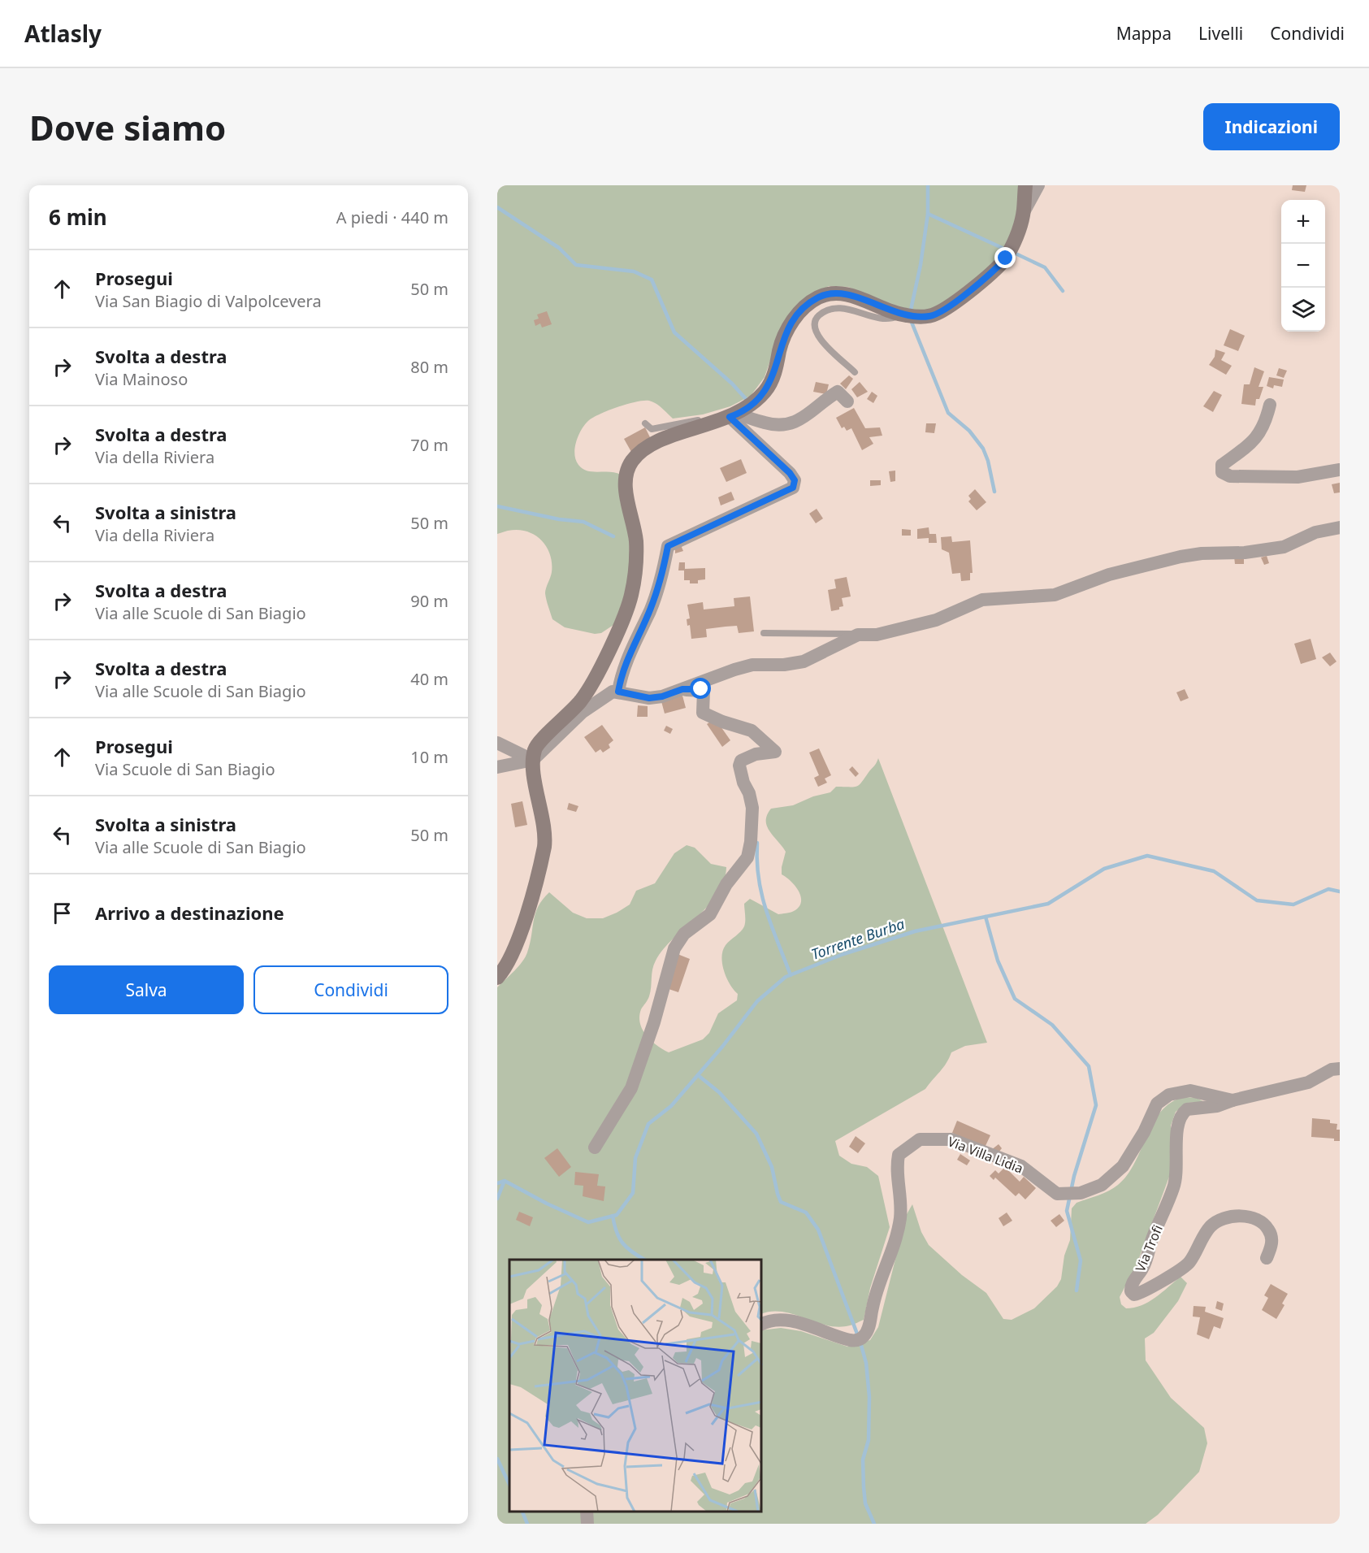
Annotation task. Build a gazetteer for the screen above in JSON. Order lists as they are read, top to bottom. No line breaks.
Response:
{"streets":{"street":["Via Villa Lidia","Via Trofi"]},"crossings":[["Via Villa Lidia","Via Trofi"]],"water":["Torrente Burba"],"page":{"header":"Atlasly","nav":["Mappa","Livelli","Condividi"],"buttons":["Indicazioni",["Salva","Condividi"]],"title":"Dove siamo","heading":["6 min","A piedi · 440 m"],"map_buttons":["+","−"],"list":[["Prosegui","Via San Biagio di Valpolcevera","50 m"],["Svolta a destra","Via Mainoso","80 m"],["Svolta a destra","Via della Riviera","70 m"],["Svolta a sinistra","Via della Riviera","50 m"],["Svolta a destra","Via alle Scuole di San Biagio","90 m"],["Svolta a destra","Via alle Scuole di San Biagio","40 m"],["Prosegui","Via Scuole di San Biagio","10 m"],["Svolta a sinistra","Via alle Scuole di San Biagio","50 m"],"Arrivo a destinazione"]}}
